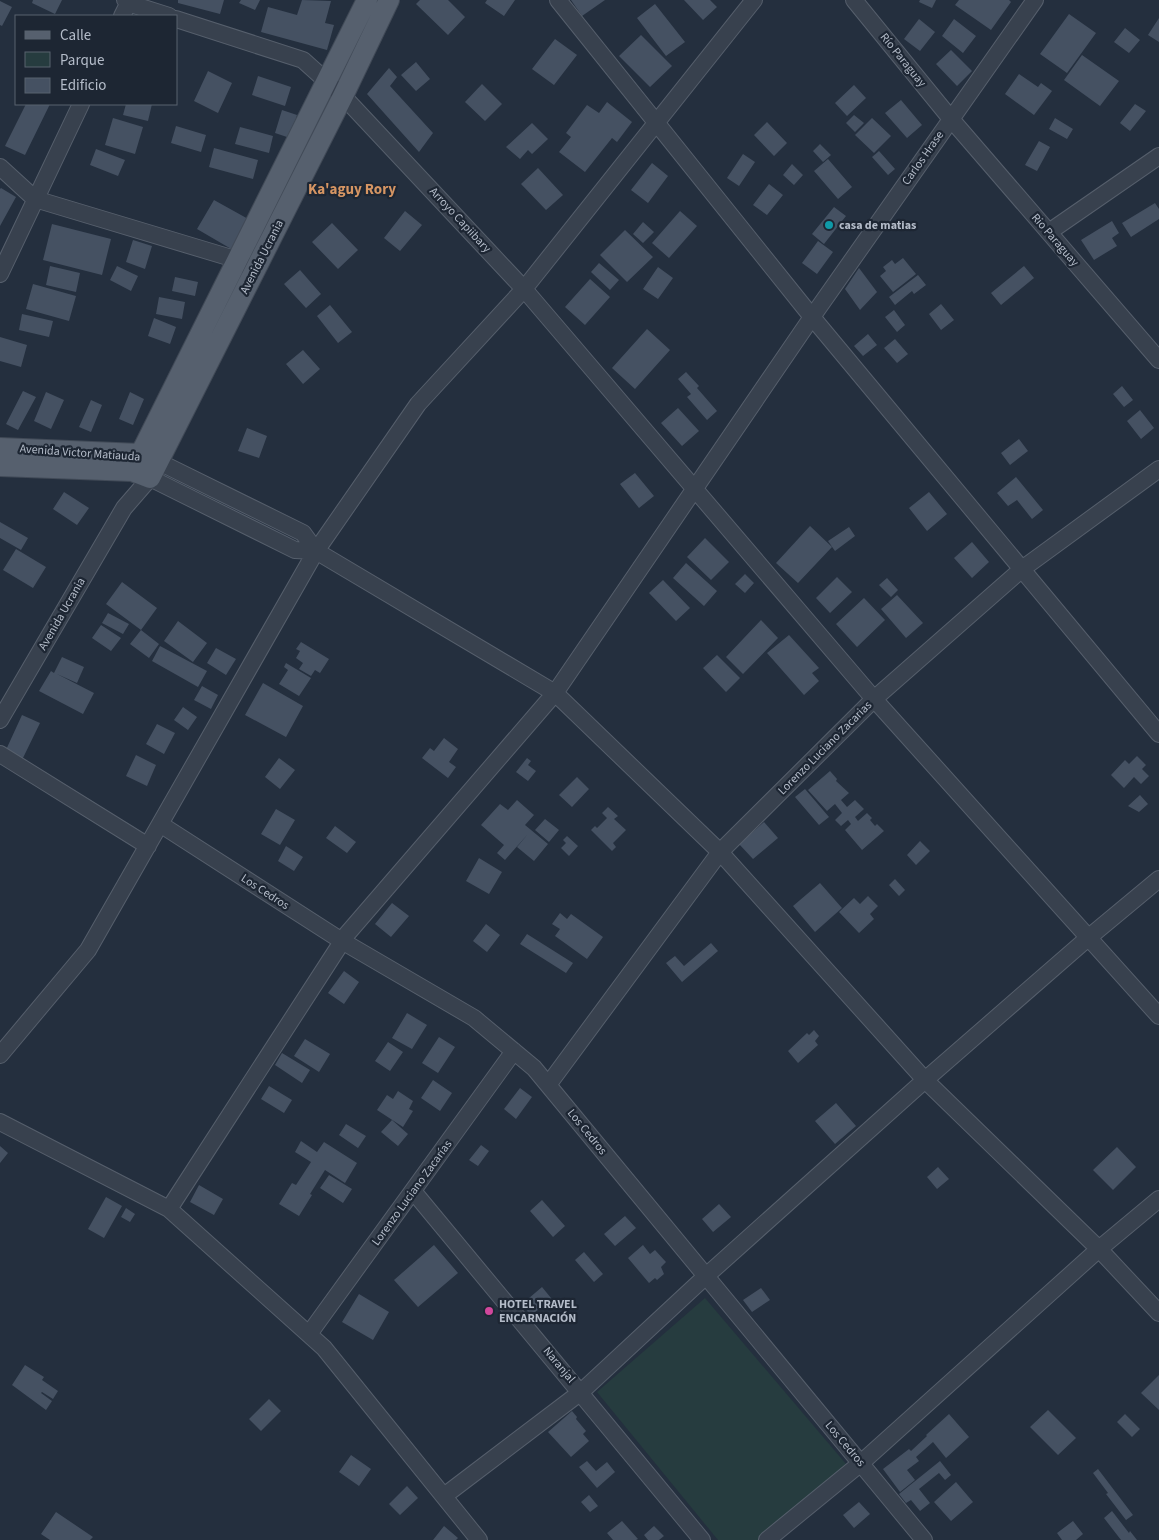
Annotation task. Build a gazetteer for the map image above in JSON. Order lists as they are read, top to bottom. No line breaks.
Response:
{"streets":{"main road":["Avenida Ucrania","Avenida Victor Matiauda"],"street":["Río Paraguay","Carlos Hrase","Arroyo Capiibary","Rio Paraguay","Lorenzo Luciano Zacarias","Los Cedros","Lorenzo Luciano Zacarías","Naranjal"]},"crossings":[["Río Paraguay","Carlos Hrase"],["Río Paraguay","Rio Paraguay"],["Carlos Hrase","Arroyo Capiibary"],["Carlos Hrase","Rio Paraguay"],["Carlos Hrase","Los Cedros"],["Arroyo Capiibary","Avenida Ucrania"],["Arroyo Capiibary","Lorenzo Luciano Zacarias"],["Avenida Ucrania","Avenida Victor Matiauda"],["Lorenzo Luciano Zacarias","Los Cedros"],["Los Cedros","Lorenzo Luciano Zacarías"],["Lorenzo Luciano Zacarías","Naranjal"]],"districts":["Ka'aguy Rory"],"places":["casa de matias","HOTEL TRAVEL ENCARNACIÓN"],"legend":["Calle","Parque","Edificio"]}
